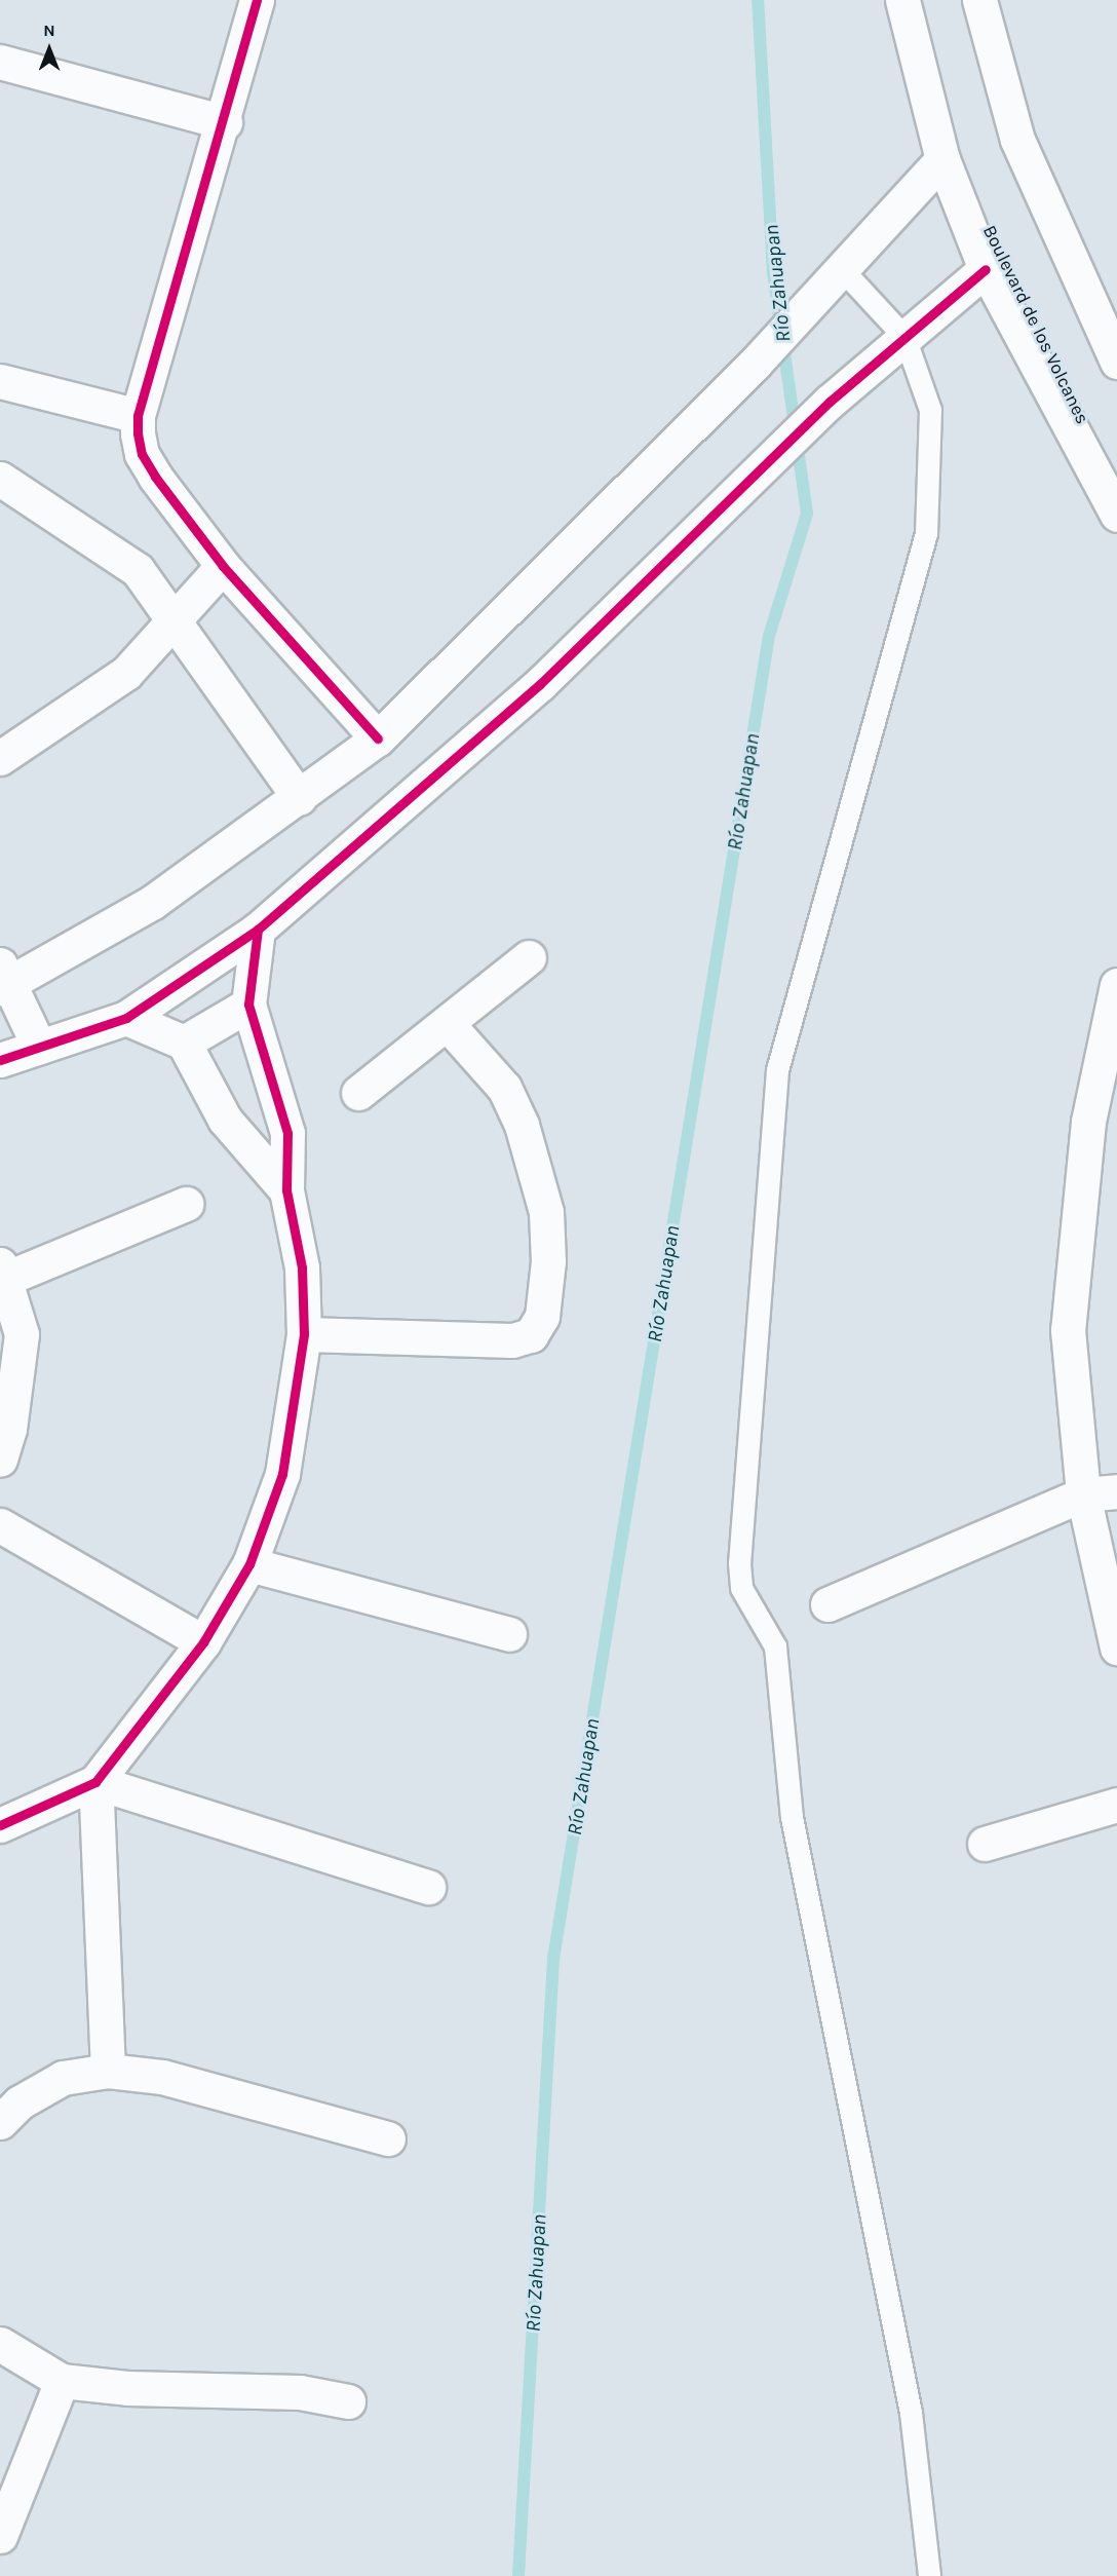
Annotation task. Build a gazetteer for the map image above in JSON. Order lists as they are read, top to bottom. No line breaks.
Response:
{"streets":{"street":["Boulevard de los Volcanes"]},"water":["Río Zahuapan"],"north":"top"}
